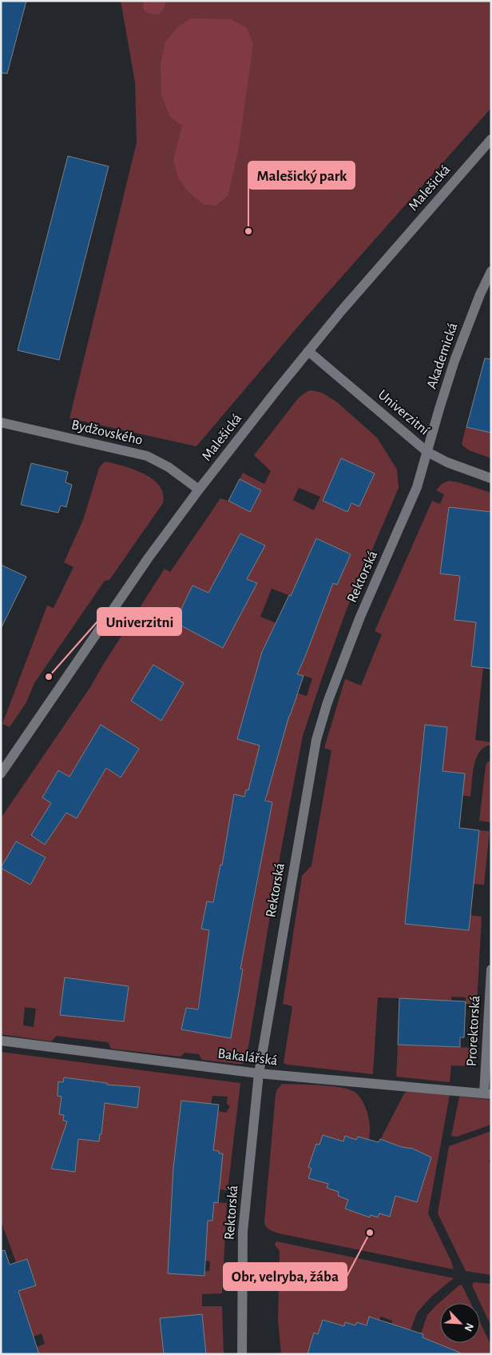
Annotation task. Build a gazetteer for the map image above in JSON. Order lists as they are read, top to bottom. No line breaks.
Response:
{"streets":{"street":["Malešická","Akademická","Univerzitní","Bydžovského","Rektorská","Prorektorská","Bakalářská"]},"crossings":[["Malešická","Univerzitní"],["Malešická","Bydžovského"],["Akademická","Univerzitní"],["Akademická","Rektorská"],["Univerzitní","Rektorská"],["Rektorská","Bakalářská"],["Prorektorská","Bakalářská"]],"places":["Malešický park","Univerzitni","Obr, velryba, žába"],"north":"bottom right"}
